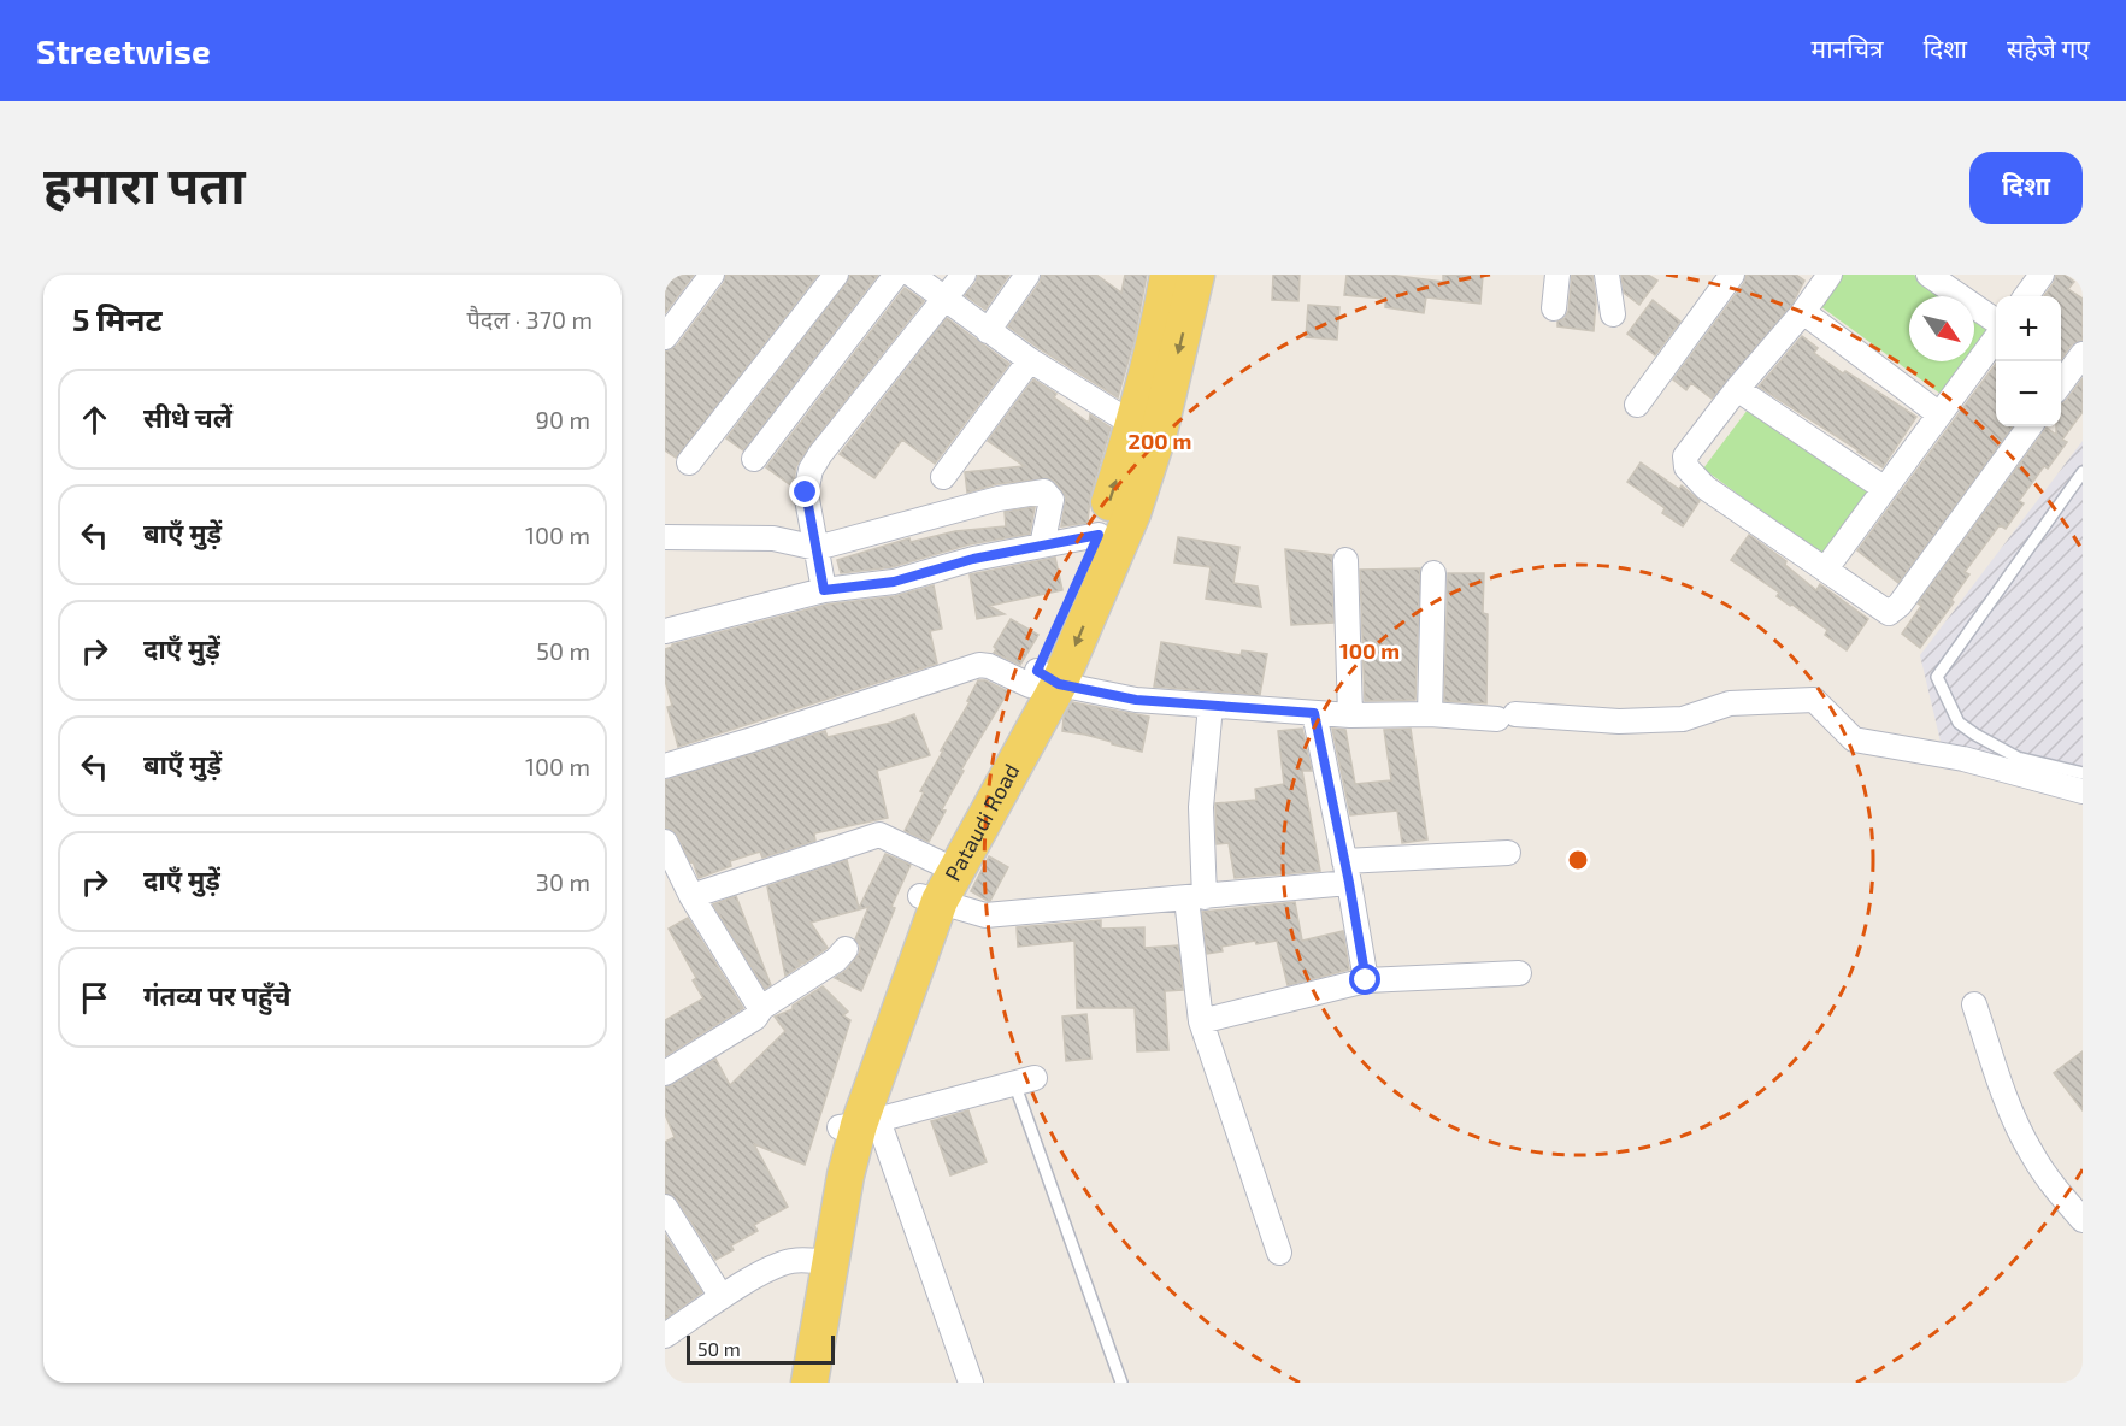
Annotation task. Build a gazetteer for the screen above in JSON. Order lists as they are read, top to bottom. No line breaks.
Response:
{"scale_bar":"50 m","north":"bottom right","page":{"header":"Streetwise","nav":["मानचित्र","दिशा","सहेजे गए"],"buttons":"दिशा","title":"हमारा पता","heading":["5 मिनट","पैदल · 370 m"],"map_buttons":["+","−"],"list":[["सीधे चलें","90 m"],["बाएँ मुड़ें","100 m"],["दाएँ मुड़ें","50 m"],["बाएँ मुड़ें","100 m"],["दाएँ मुड़ें","30 m"],"गंतव्य पर पहुँचे"],"scale":"50 m"},"rings":["200 m","100 m"]}
